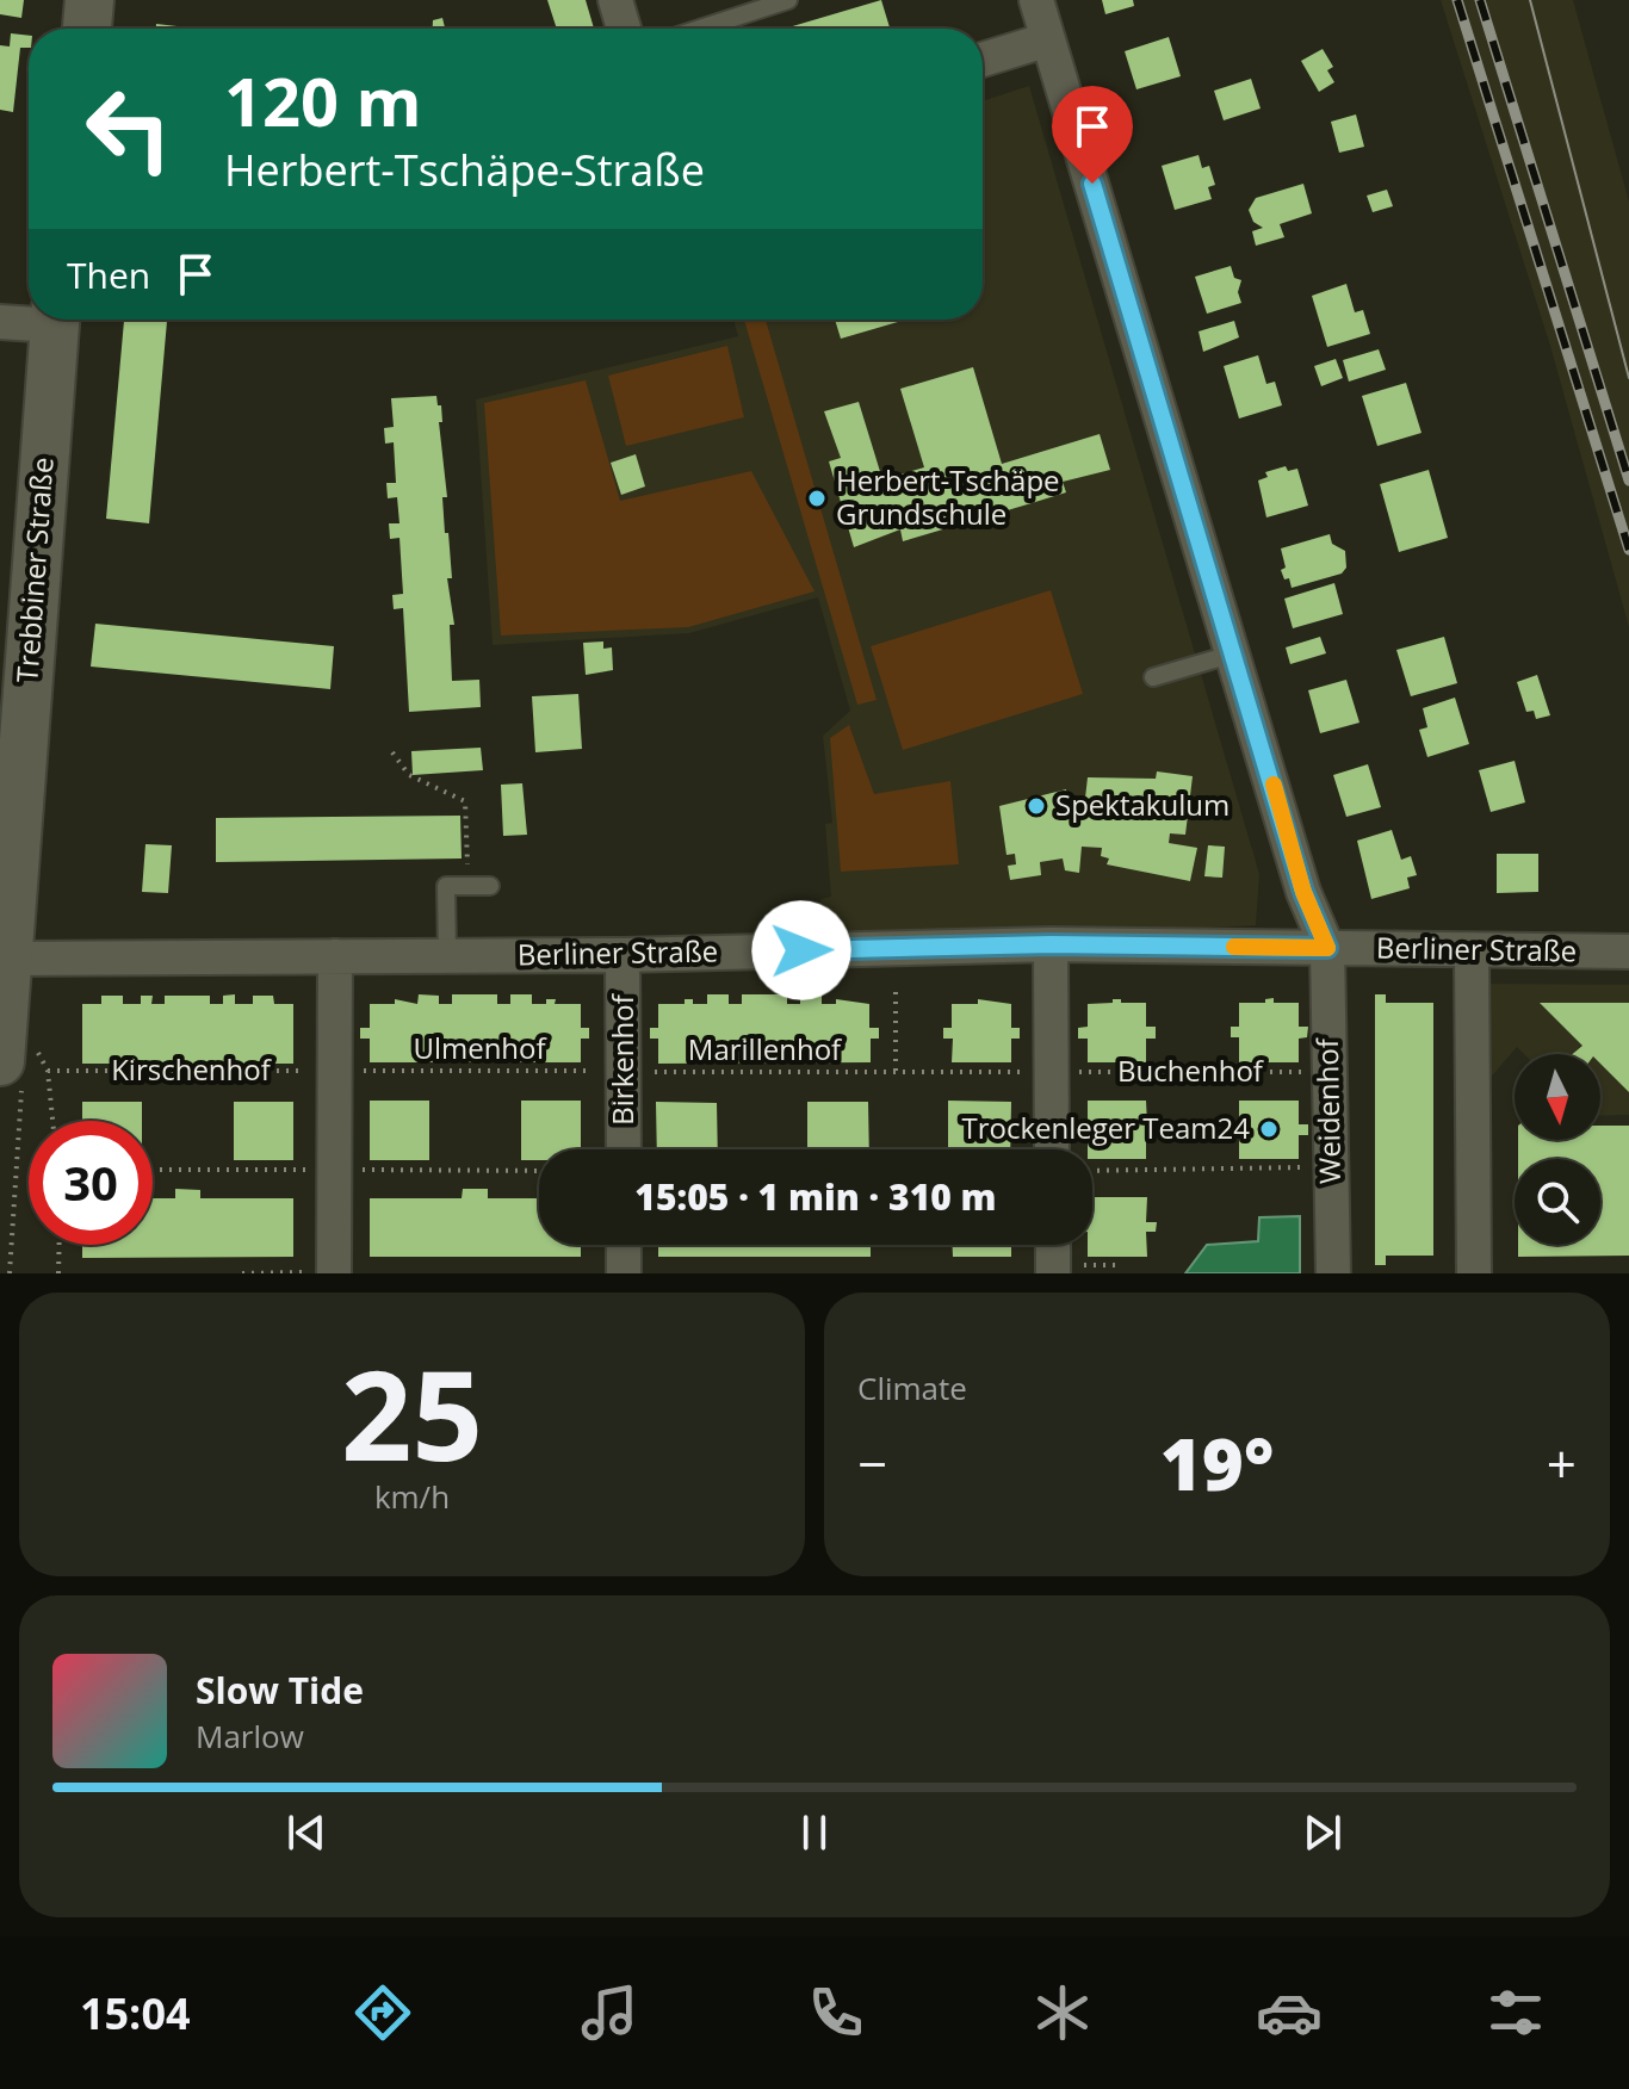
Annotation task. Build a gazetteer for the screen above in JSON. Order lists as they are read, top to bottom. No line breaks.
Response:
{"streets":{"main road":["Trebbiner Straße"],"street":["Berliner Straße","Birkenhof","Weidenhof"],"path":["Ulmenhof","Marillenhof","Kirschenhof","Buchenhof"]},"crossings":[["Trebbiner Straße","Berliner Straße"],["Berliner Straße","Birkenhof"],["Berliner Straße","Weidenhof"],["Ulmenhof","Marillenhof"],["Ulmenhof","Birkenhof"],["Ulmenhof","Kirschenhof"],["Marillenhof","Birkenhof"],["Marillenhof","Buchenhof"],["Buchenhof","Weidenhof"]],"places":["Herbert-Tschäpe Grundschule","Spektakulum","Trockenleger Team24"],"north":"bottom","page":{"turn":["120 m","Herbert-Tschäpe-Straße"],"then":"Then","limit":"30","trip":"15:05 · 1 min · 310 m","tile":[["25","km/h"],"Climate"],"heat":["−","19°","+"],"song":["Slow Tide","Marlow"],"tabs":"15:04"}}
